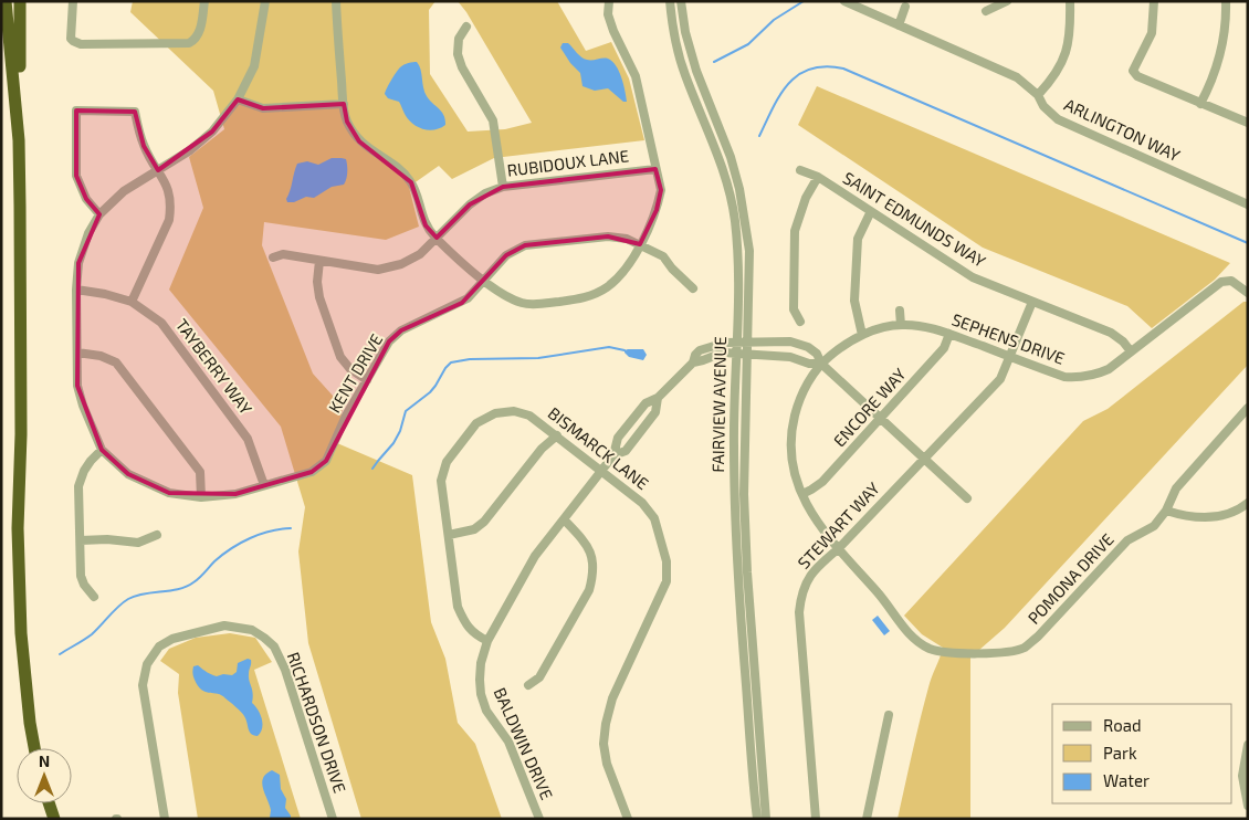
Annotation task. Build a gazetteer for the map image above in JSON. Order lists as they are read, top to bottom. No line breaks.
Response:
{"streets":{"street":["ARLINGTON WAY","RUBIDOUX LANE","SAINT EDMUNDS WAY","SEPHENS DRIVE","TAYBERRY WAY","KENT DRIVE","FAIRVIEW AVENUE","ENCORE WAY","BISMARCK LANE","STEWART WAY","POMONA DRIVE","RICHARDSON DRIVE","BALDWIN DRIVE"]},"crossings":[["SAINT EDMUNDS WAY","SEPHENS DRIVE"],["SAINT EDMUNDS WAY","STEWART WAY"],["SEPHENS DRIVE","ENCORE WAY"],["SEPHENS DRIVE","STEWART WAY"],["SEPHENS DRIVE","POMONA DRIVE"],["SEPHENS DRIVE","BALDWIN DRIVE"],["TAYBERRY WAY","KENT DRIVE"],["FAIRVIEW AVENUE","BALDWIN DRIVE"],["ENCORE WAY","BALDWIN DRIVE"],["BISMARCK LANE","BALDWIN DRIVE"],["STEWART WAY","BALDWIN DRIVE"]],"legend":["Road","Park","Water"],"north":"top"}
